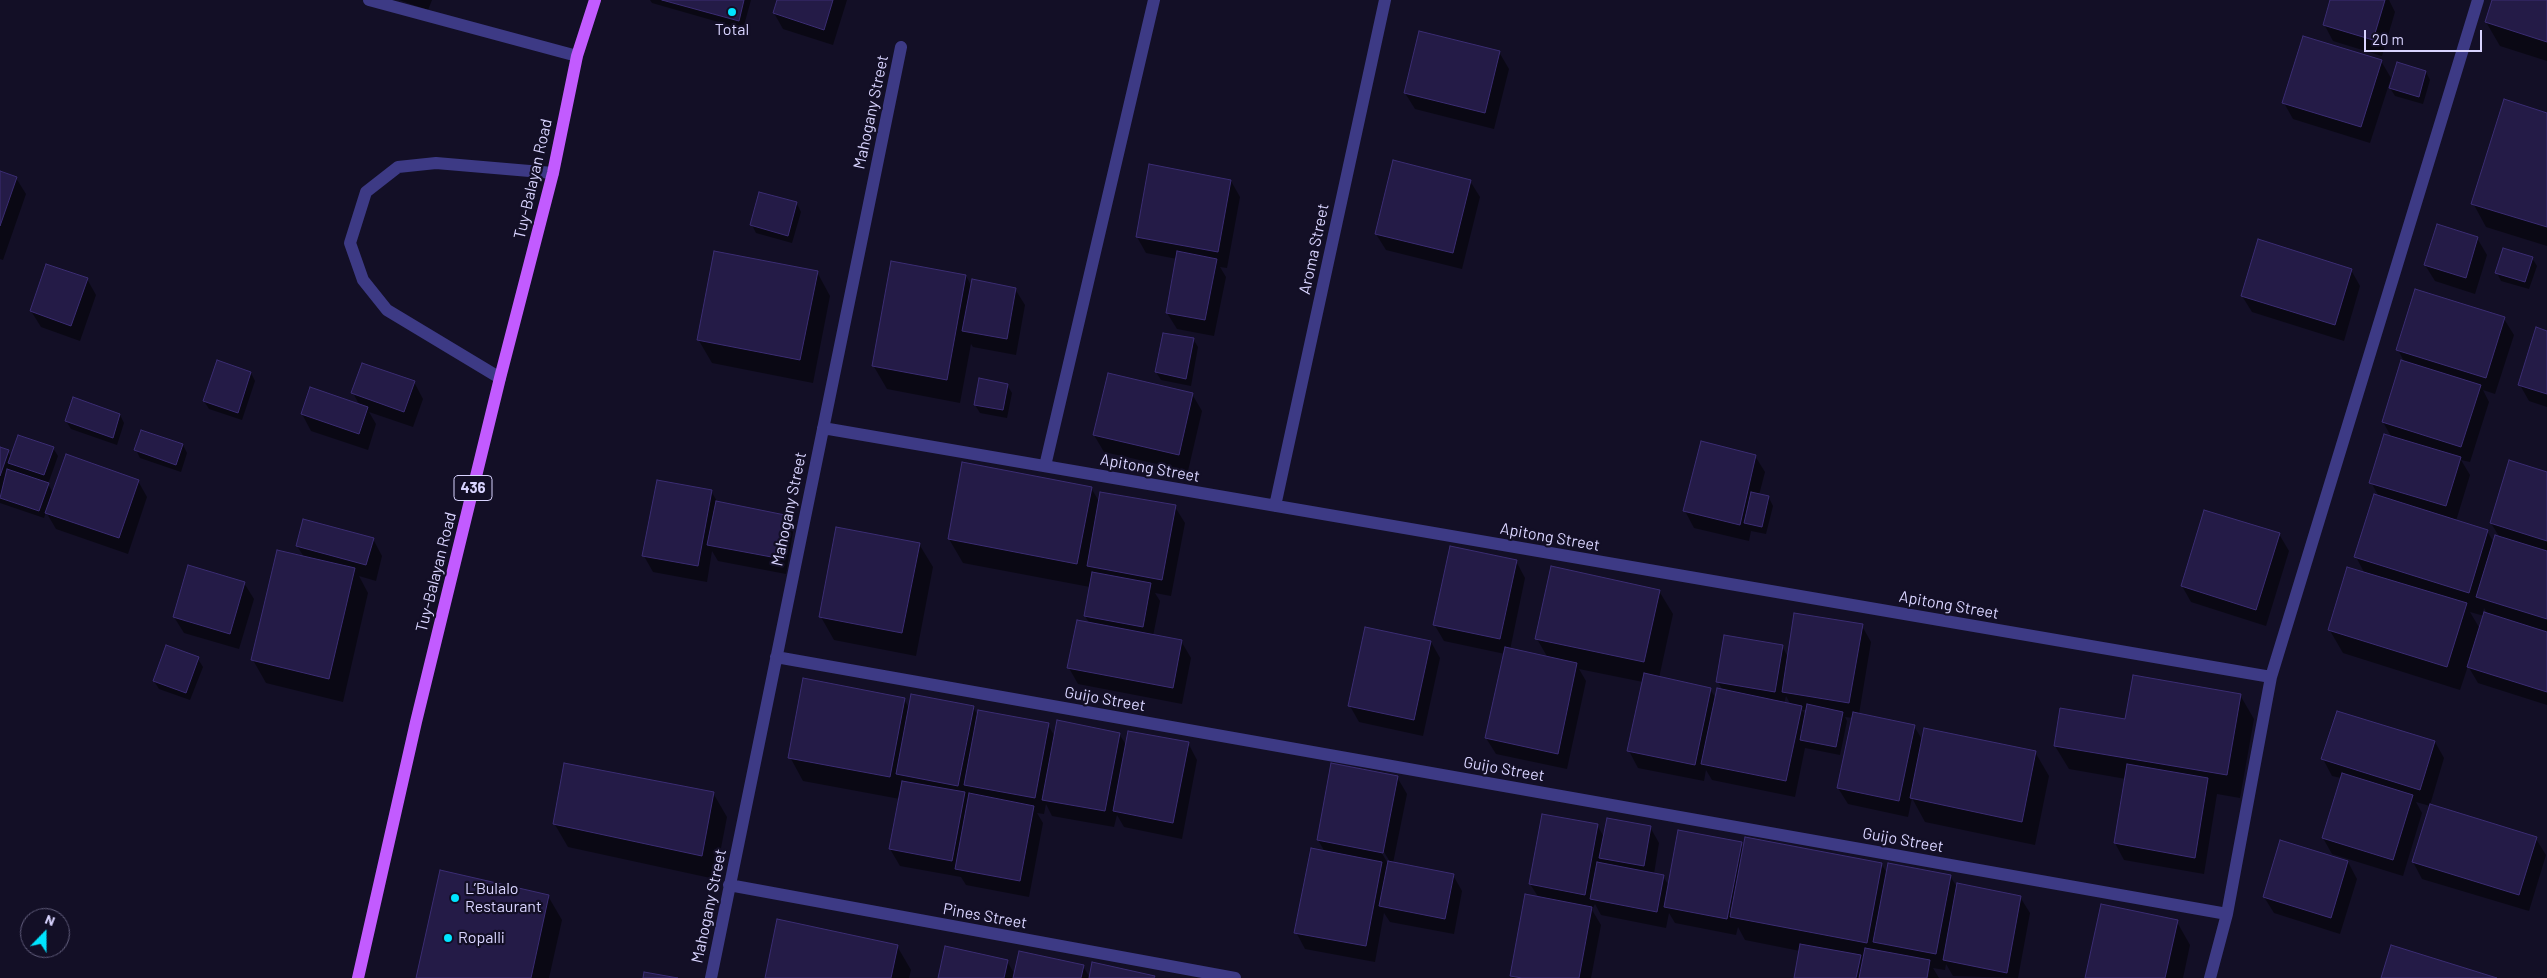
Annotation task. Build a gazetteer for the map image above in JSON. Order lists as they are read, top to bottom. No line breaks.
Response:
{"streets":{"main road":["Tuy-Balayan Road","436"],"street":["Mahogany Street","Aroma Street","Apitong Street","Guijo Street","Pines Street"]},"crossings":[["Mahogany Street","Apitong Street"],["Mahogany Street","Guijo Street"],["Mahogany Street","Pines Street"],["Aroma Street","Apitong Street"]],"places":["Total","L’Bulalo Restaurant","Ropalli"],"scale_bar":"20 m","north":"top"}
